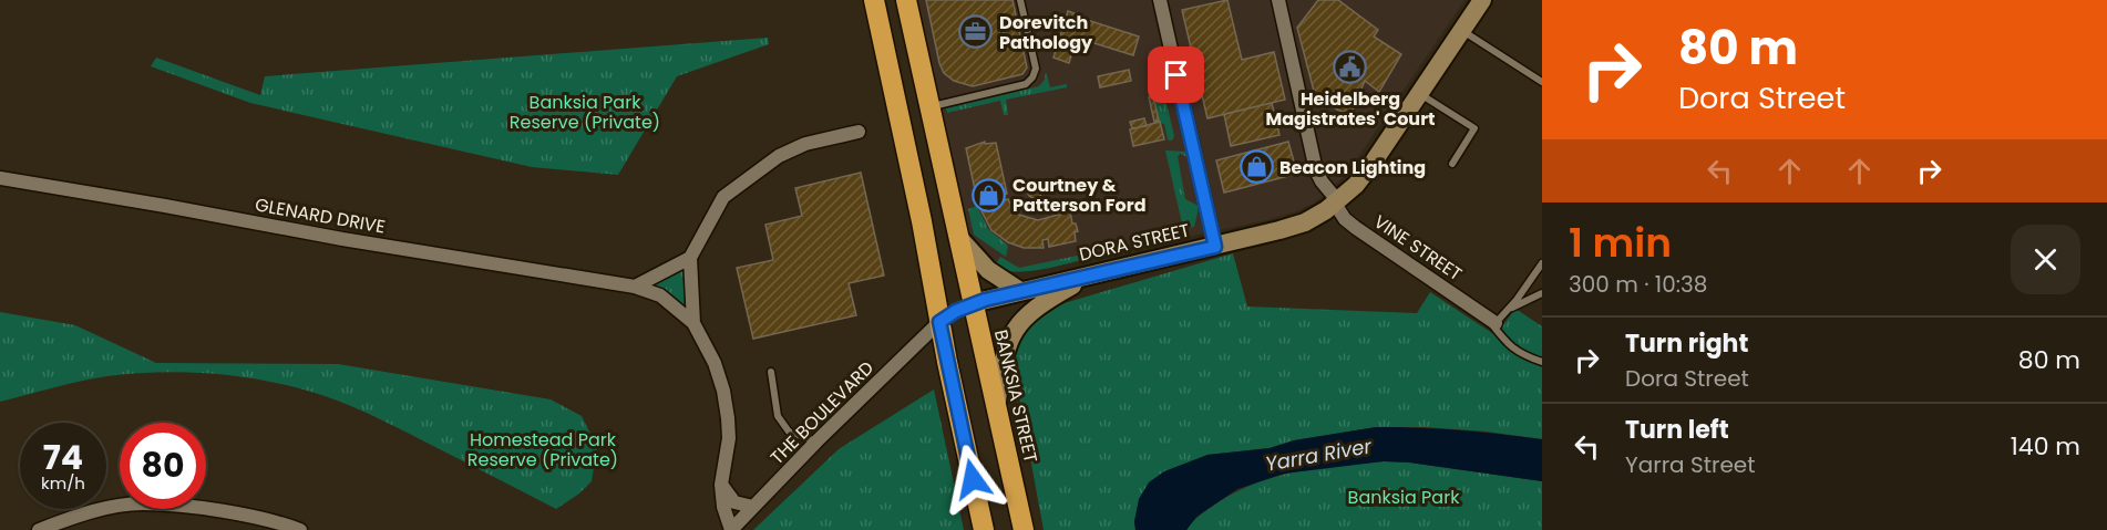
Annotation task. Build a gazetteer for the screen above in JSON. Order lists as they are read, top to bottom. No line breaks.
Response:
{"streets":{"highway":["DORA STREET","BANKSIA STREET"],"street":["GLENARD DRIVE","VINE STREET","THE BOULEVARD"]},"crossings":[["GLENARD DRIVE","THE BOULEVARD"],["DORA STREET","VINE STREET"],["DORA STREET","BANKSIA STREET"],["DORA STREET","THE BOULEVARD"]],"water":["Yarra River"],"parks":["Banksia Park Reserve (Private)","Homestead Park Reserve (Private)","Banksia Park"],"places":{"office":["Dorevitch Pathology"],"public building":["Heidelberg Magistrates' Court"],"shop":["Beacon Lighting","Courtney & Patterson Ford"]},"page":{"turn":["80 m","Dora Street"],"heading":["1 min","300 m · 10:38"],"list":[{"name":"Turn right","note":"Dora Street","value":"80 m"},{"name":"Turn left","note":"Yarra Street","value":"140 m"}],"speed":"74 km/h","limit":"80"}}
